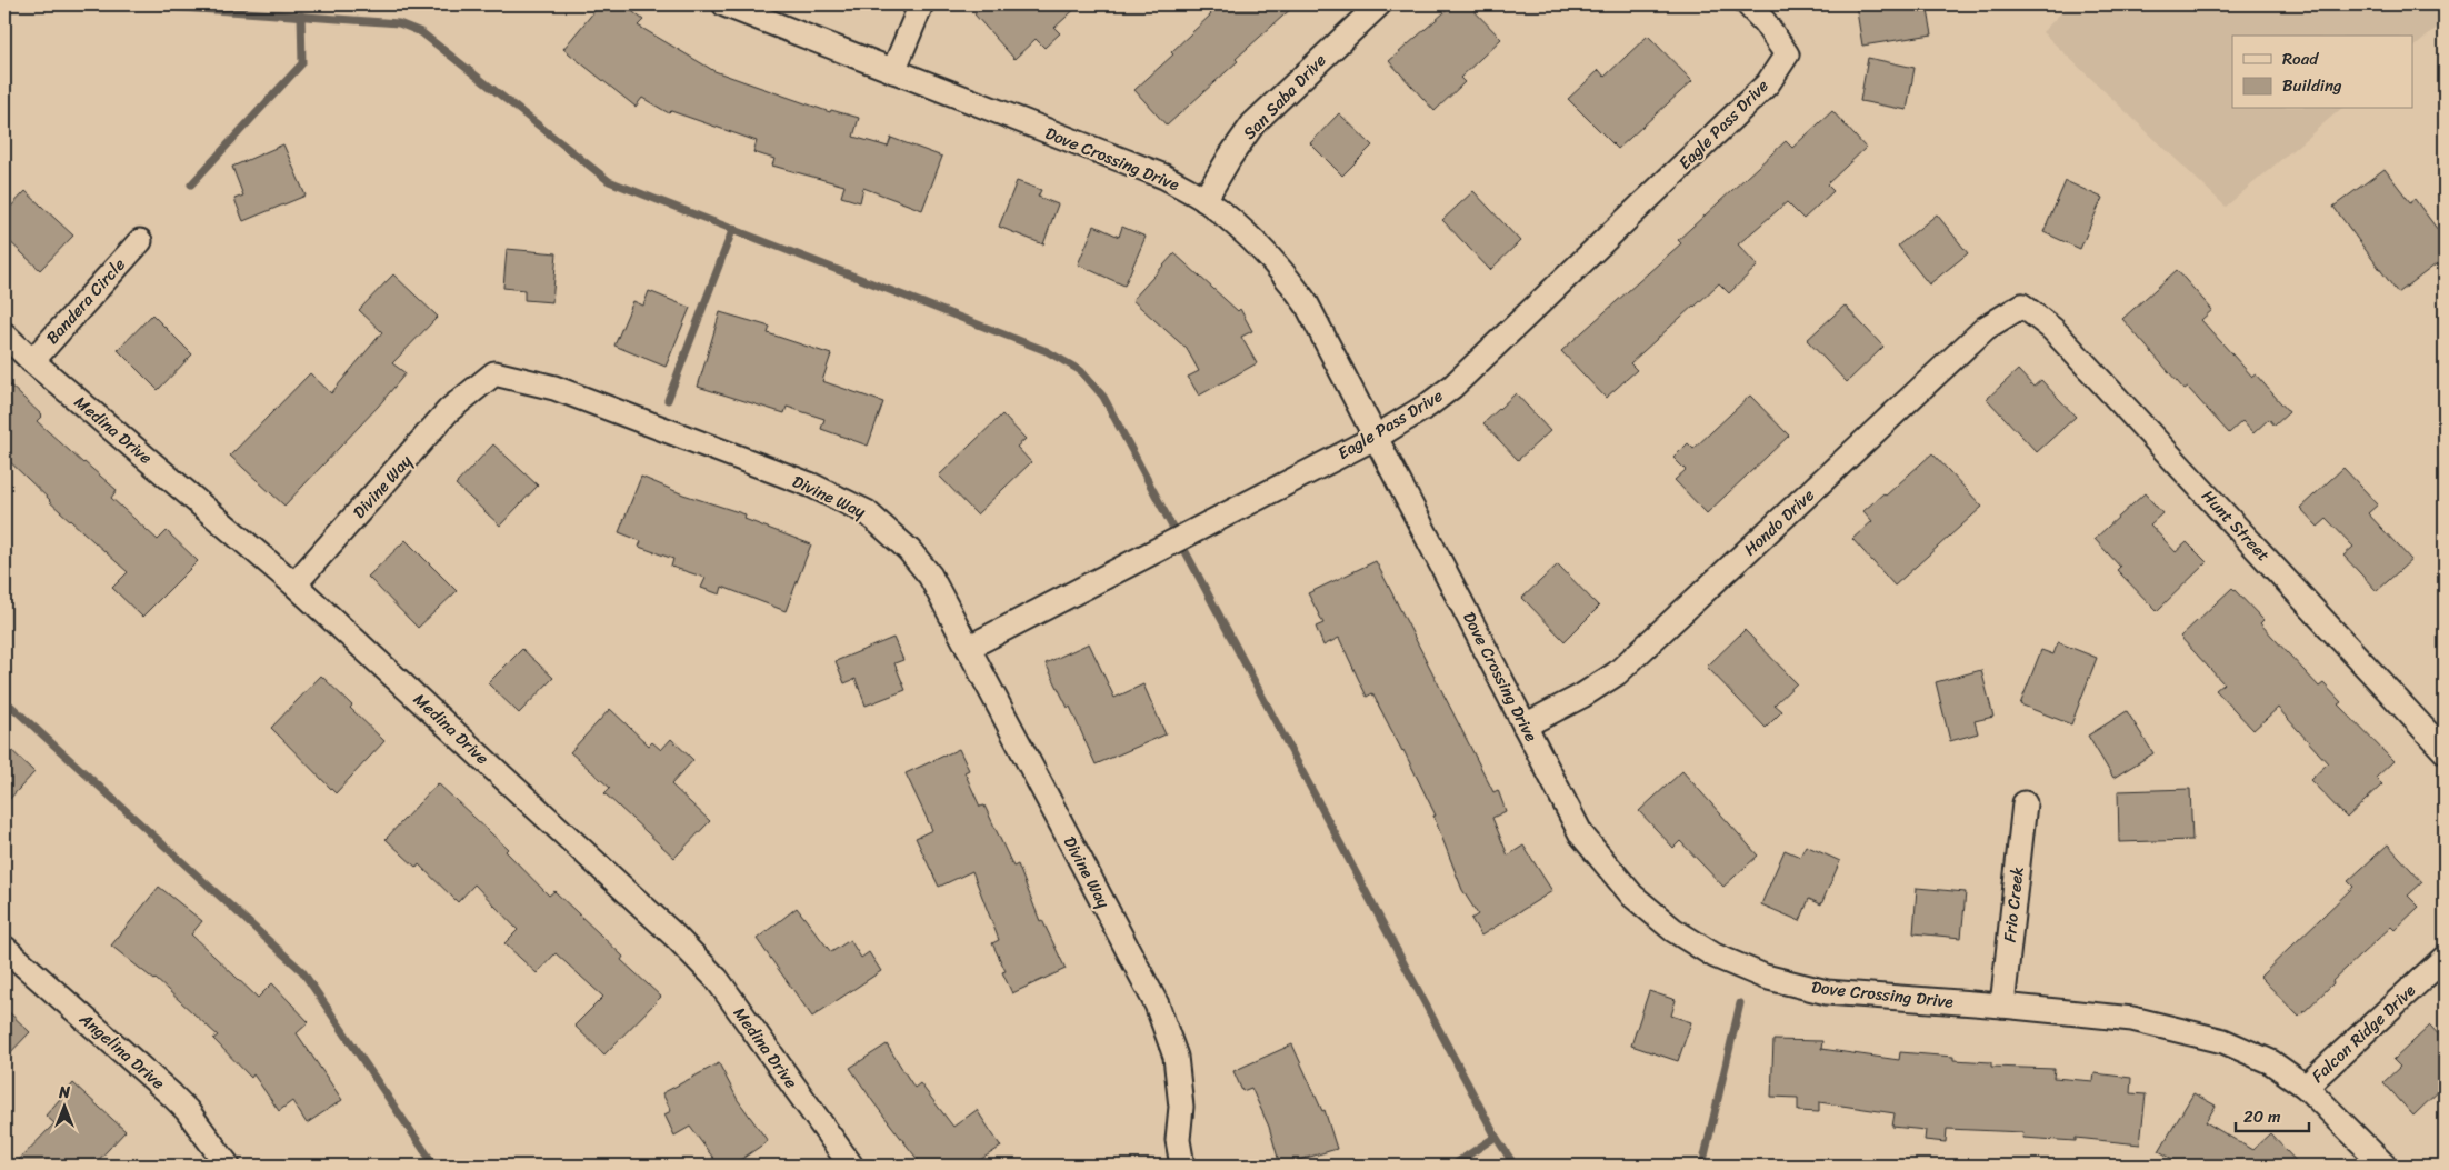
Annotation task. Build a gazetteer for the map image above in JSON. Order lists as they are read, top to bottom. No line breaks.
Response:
{"streets":{"street":["San Saba Drive","Eagle Pass Drive","Dove Crossing Drive","Bandera Circle","Medina Drive","Divine Way","Hondo Drive","Hunt Street","Frio Creek","Falcon Ridge Drive","Angelina Drive"]},"crossings":[["San Saba Drive","Dove Crossing Drive"],["Eagle Pass Drive","Dove Crossing Drive"],["Eagle Pass Drive","Divine Way"],["Dove Crossing Drive","Hondo Drive"],["Dove Crossing Drive","Frio Creek"],["Dove Crossing Drive","Falcon Ridge Drive"],["Bandera Circle","Medina Drive"],["Medina Drive","Divine Way"],["Hondo Drive","Hunt Street"]],"legend":["Road","Building"],"scale_bar":"20 m","north":"top"}
